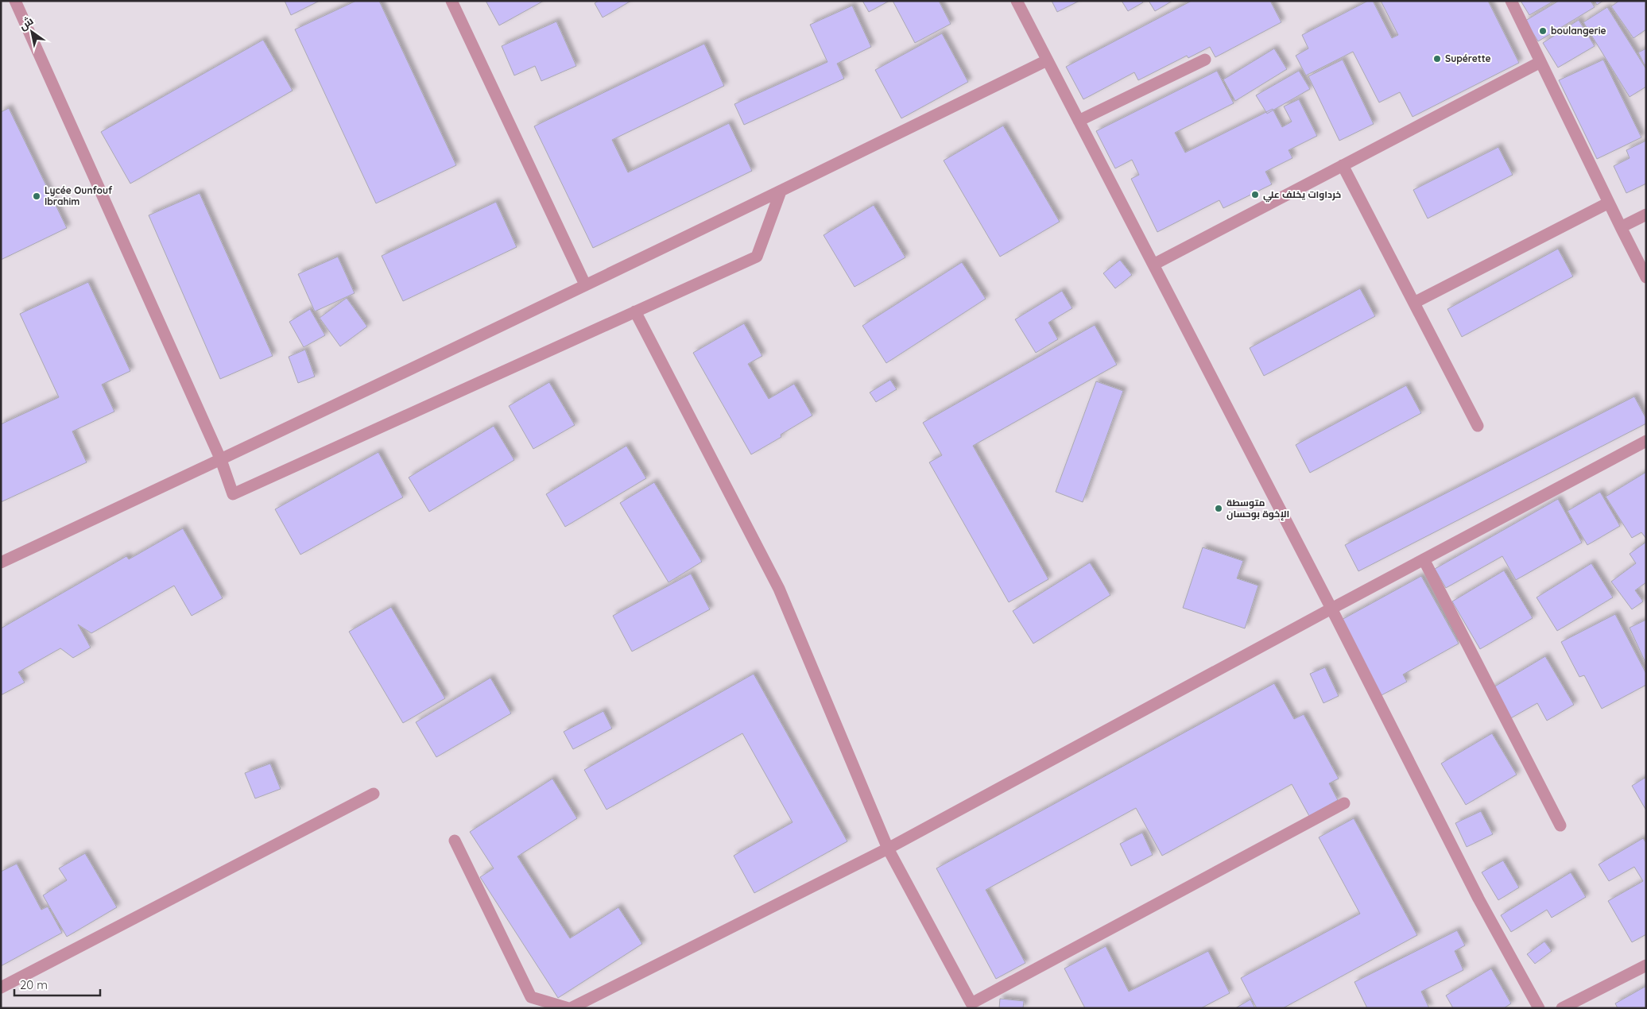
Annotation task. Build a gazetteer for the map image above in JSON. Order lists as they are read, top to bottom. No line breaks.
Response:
{"places":["boulangerie","Supérette","خرداوات يخلف علي","Lycée Ounfouf Ibrahim","متوسطة الإخوة بوحسان"],"scale_bar":"20 m","north":"top left"}
